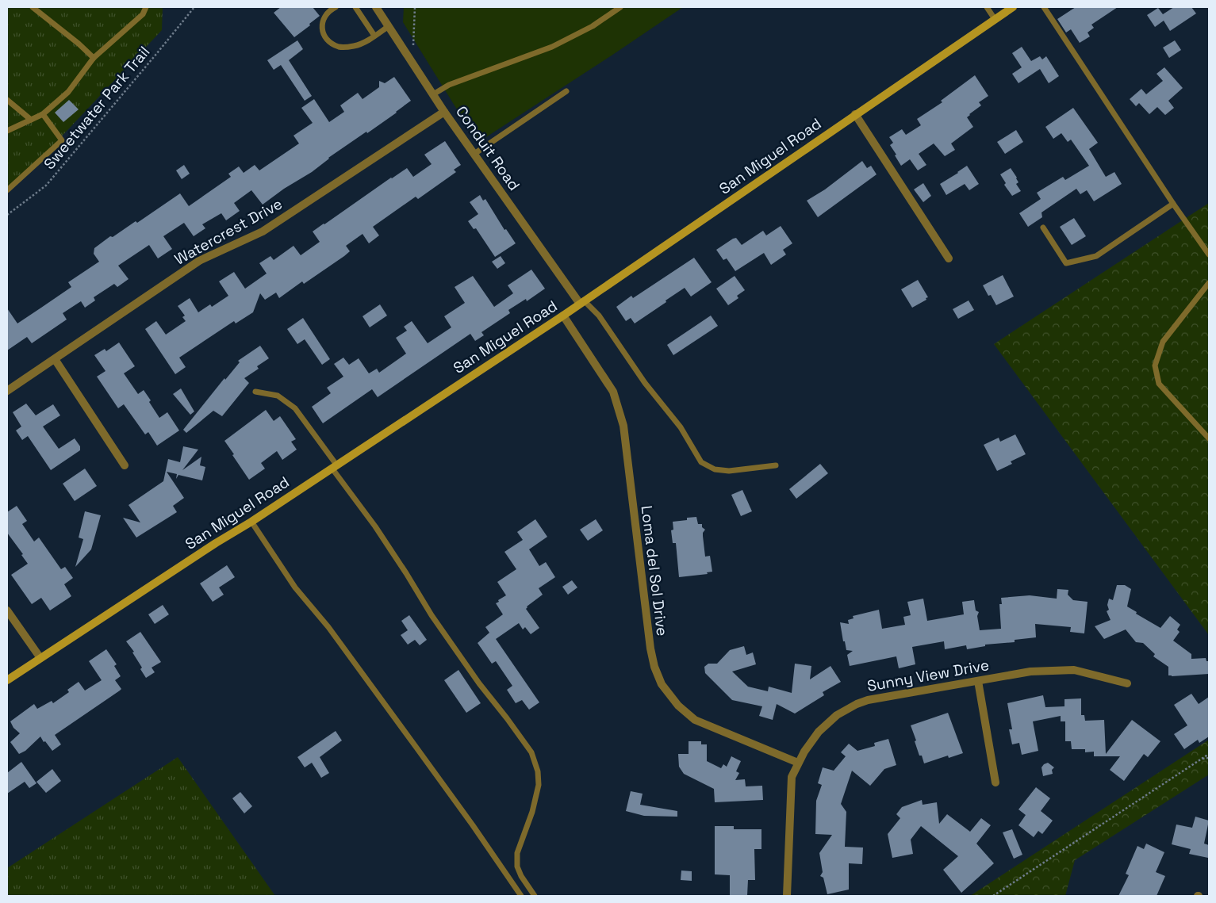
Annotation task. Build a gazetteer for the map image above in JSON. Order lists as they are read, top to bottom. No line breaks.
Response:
{"streets":{"street":["Conduit Road","San Miguel Road","Watercrest Drive","Loma del Sol Drive","Sunny View Drive"],"path":["Sweetwater Park Trail"]},"crossings":[["Conduit Road","San Miguel Road"],["Conduit Road","Watercrest Drive"],["San Miguel Road","Loma del Sol Drive"],["Loma del Sol Drive","Sunny View Drive"]]}
